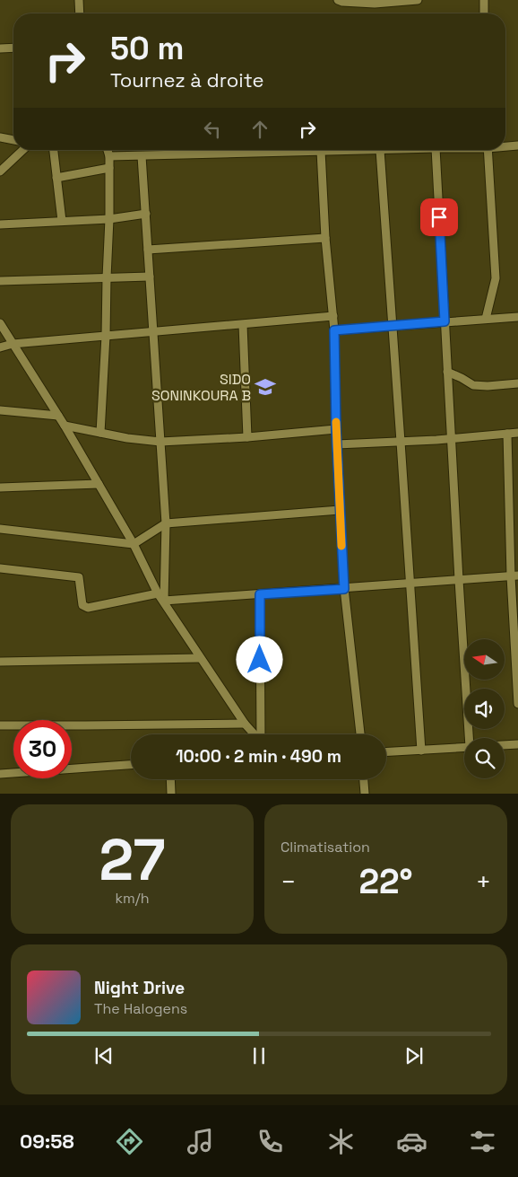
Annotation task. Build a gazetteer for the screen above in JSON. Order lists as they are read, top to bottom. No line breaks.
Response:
{"places":{"school or university":["SIDO SONINKOURA B"]},"north":"left","page":{"turn":["50 m","Tournez à droite"],"limit":"30","trip":"10:00 · 2 min · 490 m","tile":[["27","km/h"],"Climatisation"],"heat":["−","22°","+"],"song":["Night Drive","The Halogens"],"tabs":"09:58"}}
